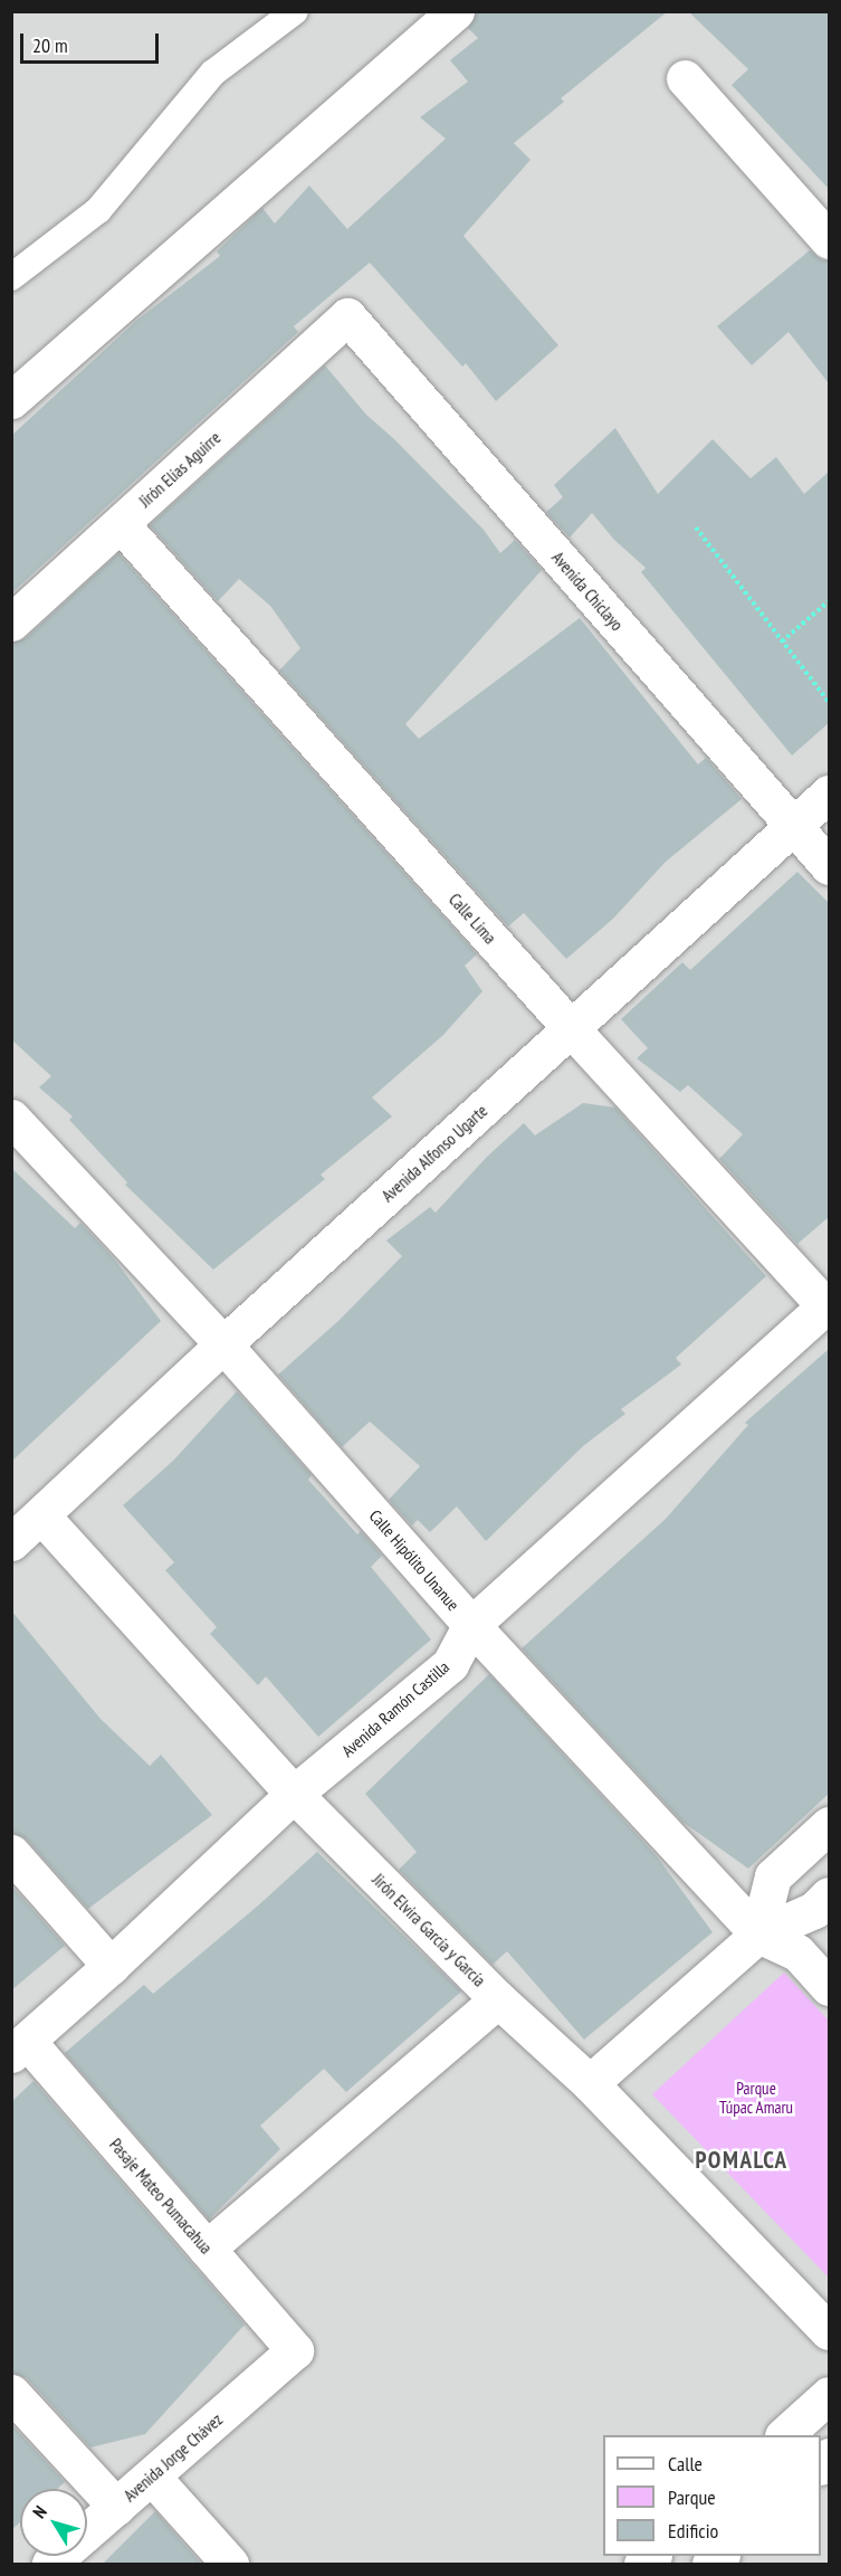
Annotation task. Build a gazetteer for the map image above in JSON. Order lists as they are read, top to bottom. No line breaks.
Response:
{"streets":{"street":["Jirón Elías Aguirre","Avenida Chiclayo","Calle Lima","Avenida Alfonso Ugarte","Calle Hipólito Unanue","Avenida Ramón Castilla","Jirón Elvira García y García","Pasaje Mateo Pumacahua","Avenida Jorge Chávez"]},"crossings":[["Jirón Elías Aguirre","Avenida Chiclayo"],["Jirón Elías Aguirre","Calle Lima"],["Avenida Chiclayo","Avenida Alfonso Ugarte"],["Calle Lima","Avenida Alfonso Ugarte"],["Calle Lima","Avenida Ramón Castilla"],["Avenida Alfonso Ugarte","Calle Hipólito Unanue"],["Avenida Alfonso Ugarte","Jirón Elvira García y García"],["Calle Hipólito Unanue","Avenida Ramón Castilla"],["Avenida Ramón Castilla","Jirón Elvira García y García"],["Avenida Ramón Castilla","Pasaje Mateo Pumacahua"],["Pasaje Mateo Pumacahua","Avenida Jorge Chávez"]],"districts":["POMALCA"],"parks":["Parque Túpac Amaru"],"legend":["Calle","Parque","Edificio"],"scale_bar":"20 m","north":"top left"}
